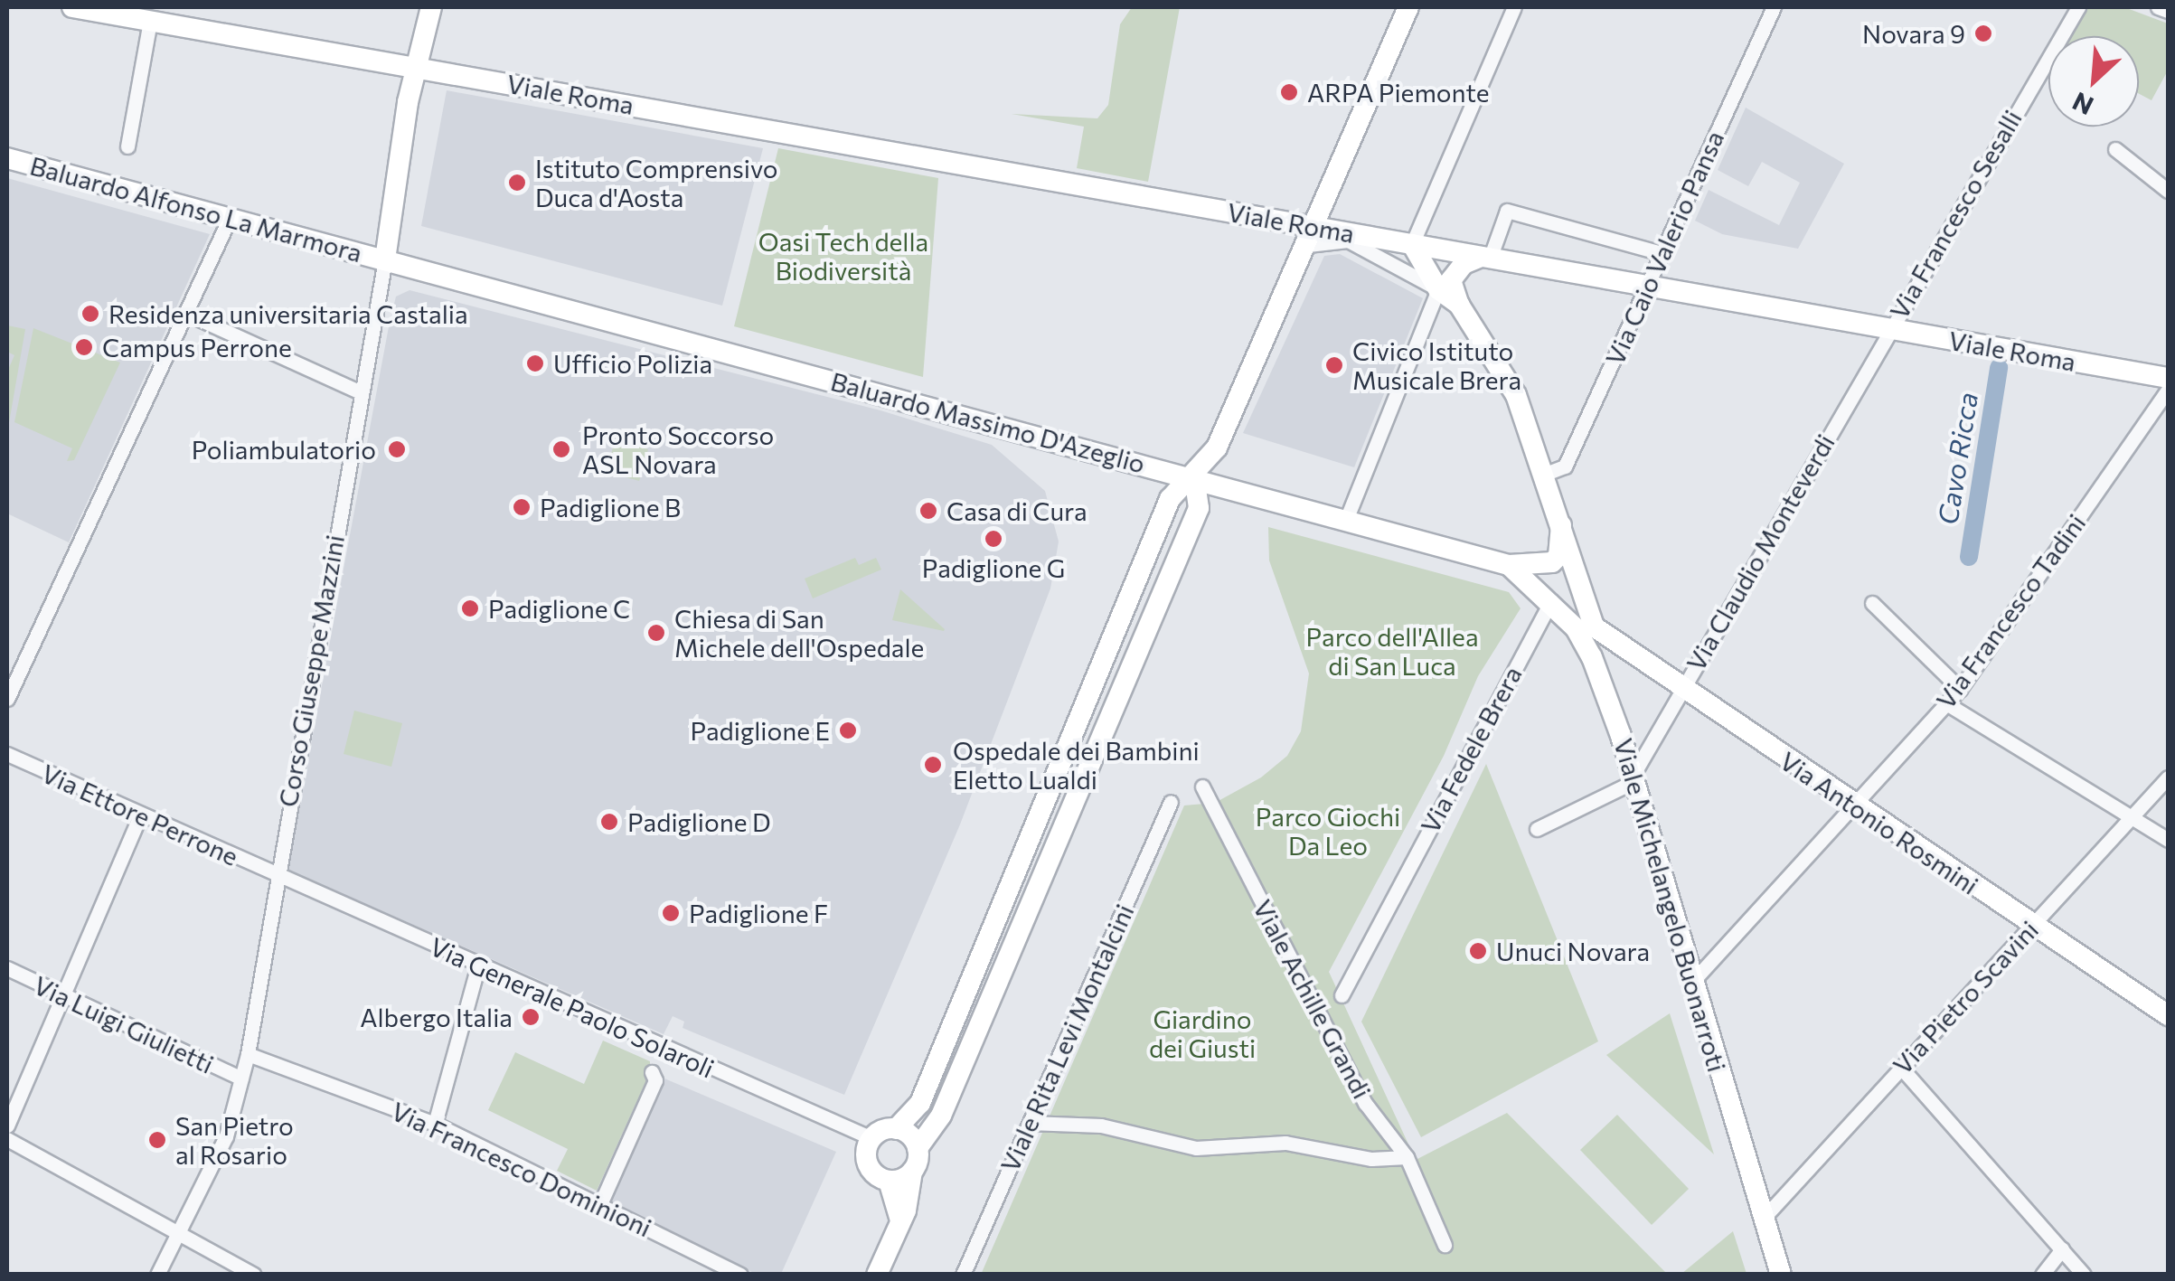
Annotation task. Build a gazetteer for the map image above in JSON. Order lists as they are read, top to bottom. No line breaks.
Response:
{"streets":{"street":["Viale Roma","Baluardo Alfonso La Marmora","Via Francesco Sesalli","Via Caio Valerio Pansa","Baluardo Massimo D'Azeglio","Via Claudio Monteverdi","Via Francesco Tadini","Corso Giuseppe Mazzini","Via Fedele Brera","Via Ettore Perrone","Via Antonio Rosmini","Viale Michelangelo Buonarroti","Via Pietro Scavini","Viale Achille Grandi","Via Generale Paolo Solaroli","Via Luigi Giulietti","Viale Rita Levi Montalcini","Via Francesco Dominioni"]},"crossings":[["Viale Roma","Via Francesco Sesalli"],["Viale Roma","Via Caio Valerio Pansa"],["Viale Roma","Via Claudio Monteverdi"],["Baluardo Alfonso La Marmora","Baluardo Massimo D'Azeglio"],["Baluardo Alfonso La Marmora","Corso Giuseppe Mazzini"],["Via Francesco Sesalli","Via Claudio Monteverdi"],["Baluardo Massimo D'Azeglio","Corso Giuseppe Mazzini"],["Baluardo Massimo D'Azeglio","Via Antonio Rosmini"],["Baluardo Massimo D'Azeglio","Viale Michelangelo Buonarroti"],["Via Claudio Monteverdi","Via Antonio Rosmini"],["Via Claudio Monteverdi","Viale Michelangelo Buonarroti"],["Via Francesco Tadini","Via Antonio Rosmini"],["Via Francesco Tadini","Viale Michelangelo Buonarroti"],["Corso Giuseppe Mazzini","Via Ettore Perrone"],["Corso Giuseppe Mazzini","Via Generale Paolo Solaroli"],["Corso Giuseppe Mazzini","Via Luigi Giulietti"],["Corso Giuseppe Mazzini","Via Francesco Dominioni"],["Via Fedele Brera","Viale Michelangelo Buonarroti"],["Via Ettore Perrone","Via Generale Paolo Solaroli"],["Via Antonio Rosmini","Via Pietro Scavini"],["Viale Michelangelo Buonarroti","Via Pietro Scavini"]],"water":["Cavo Ricca"],"parks":["Oasi Tech della Biodiversità","Parco dell'Allea di San Luca","Parco Giochi Da Leo","Giardino dei Giusti"],"places":["Novara 9","ARPA Piemonte","Istituto Comprensivo Duca d'Aosta","Residenza universitaria Castalia","Campus Perrone","Ufficio Polizia","Civico Istituto Musicale Brera","Poliambulatorio","Pronto Soccorso ASL Novara","Padiglione B","Casa di Cura","Padiglione G","Padiglione C","Chiesa di San Michele dell'Ospedale","Padiglione E","Ospedale dei Bambini Eletto Lualdi","Padiglione D","Padiglione F","Unuci Novara","Albergo Italia","San Pietro al Rosario"],"north":"bottom left"}
